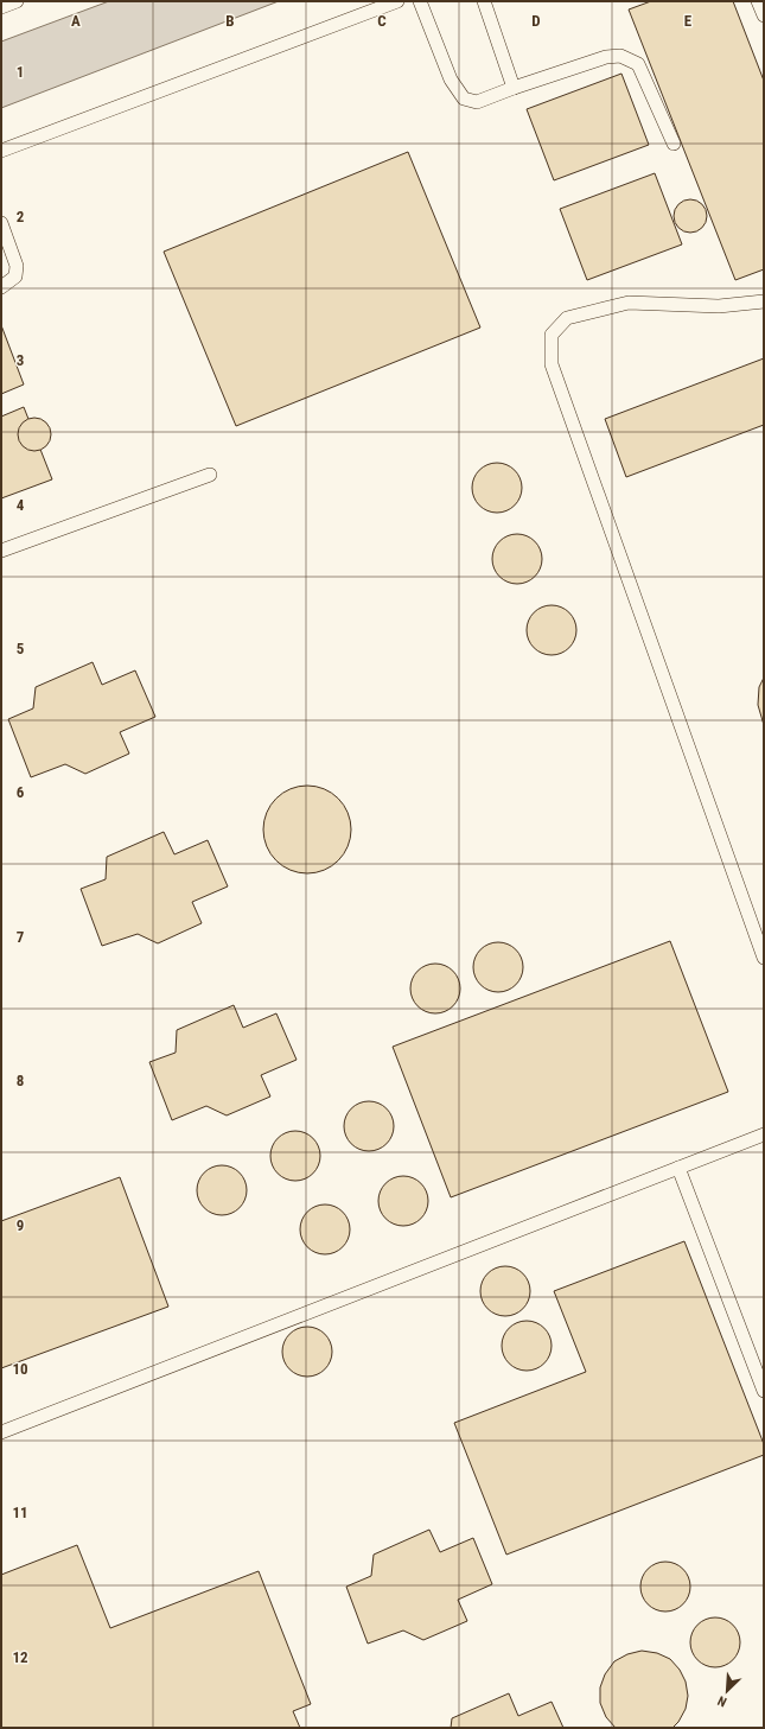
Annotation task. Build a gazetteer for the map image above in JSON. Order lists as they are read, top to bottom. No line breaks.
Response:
{"north":"bottom left","grid":{"columns":["A","B","C","D","E"],"rows":["1","2","3","4","5","6","7","8","9","10","11","12"]}}
